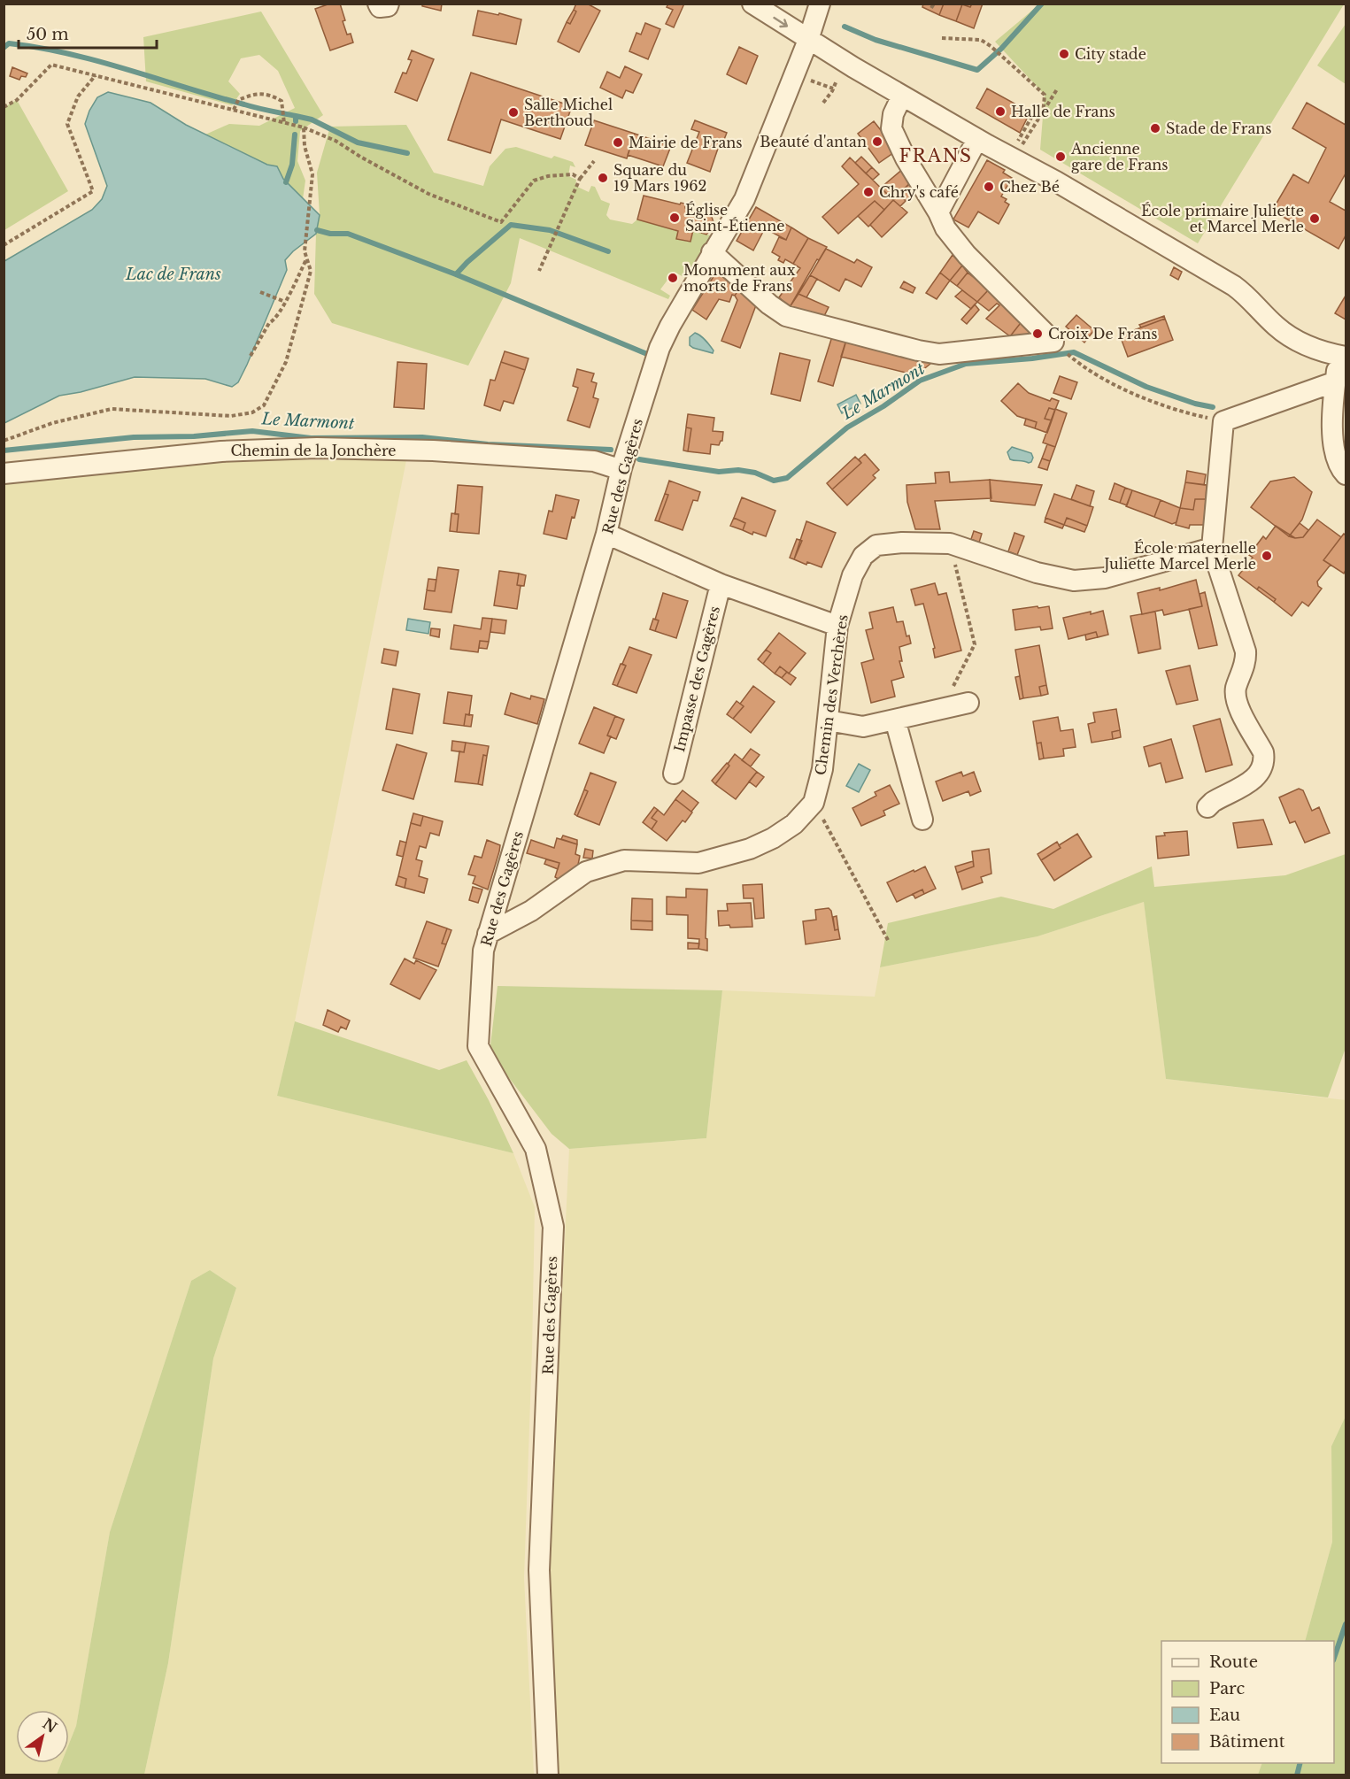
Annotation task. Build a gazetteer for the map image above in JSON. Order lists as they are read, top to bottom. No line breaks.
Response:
{"streets":{"street":["Chemin de la Jonchère","Rue des Gagères","Impasse des Gagères","Chemin des Verchères"]},"crossings":[["Chemin de la Jonchère","Rue des Gagères"],["Rue des Gagères","Impasse des Gagères"],["Rue des Gagères","Chemin des Verchères"],["Impasse des Gagères","Chemin des Verchères"]],"districts":["FRANS"],"water":["Lac de Frans","Le Marmont"],"places":["City stade","Halle de Frans","Salle Michel Berthoud","Stade de Frans","Beauté d'antan","Mairie de Frans","Ancienne gare de Frans","Square du 19 Mars 1962","Chez Bé","Chry's café","Église Saint-Étienne","École primaire Juliette et Marcel Merle","Monument aux morts de Frans","Croix De Frans","École maternelle Juliette Marcel Merle"],"legend":["Route","Parc","Eau","Bâtiment"],"scale_bar":"50 m","north":"top right"}
